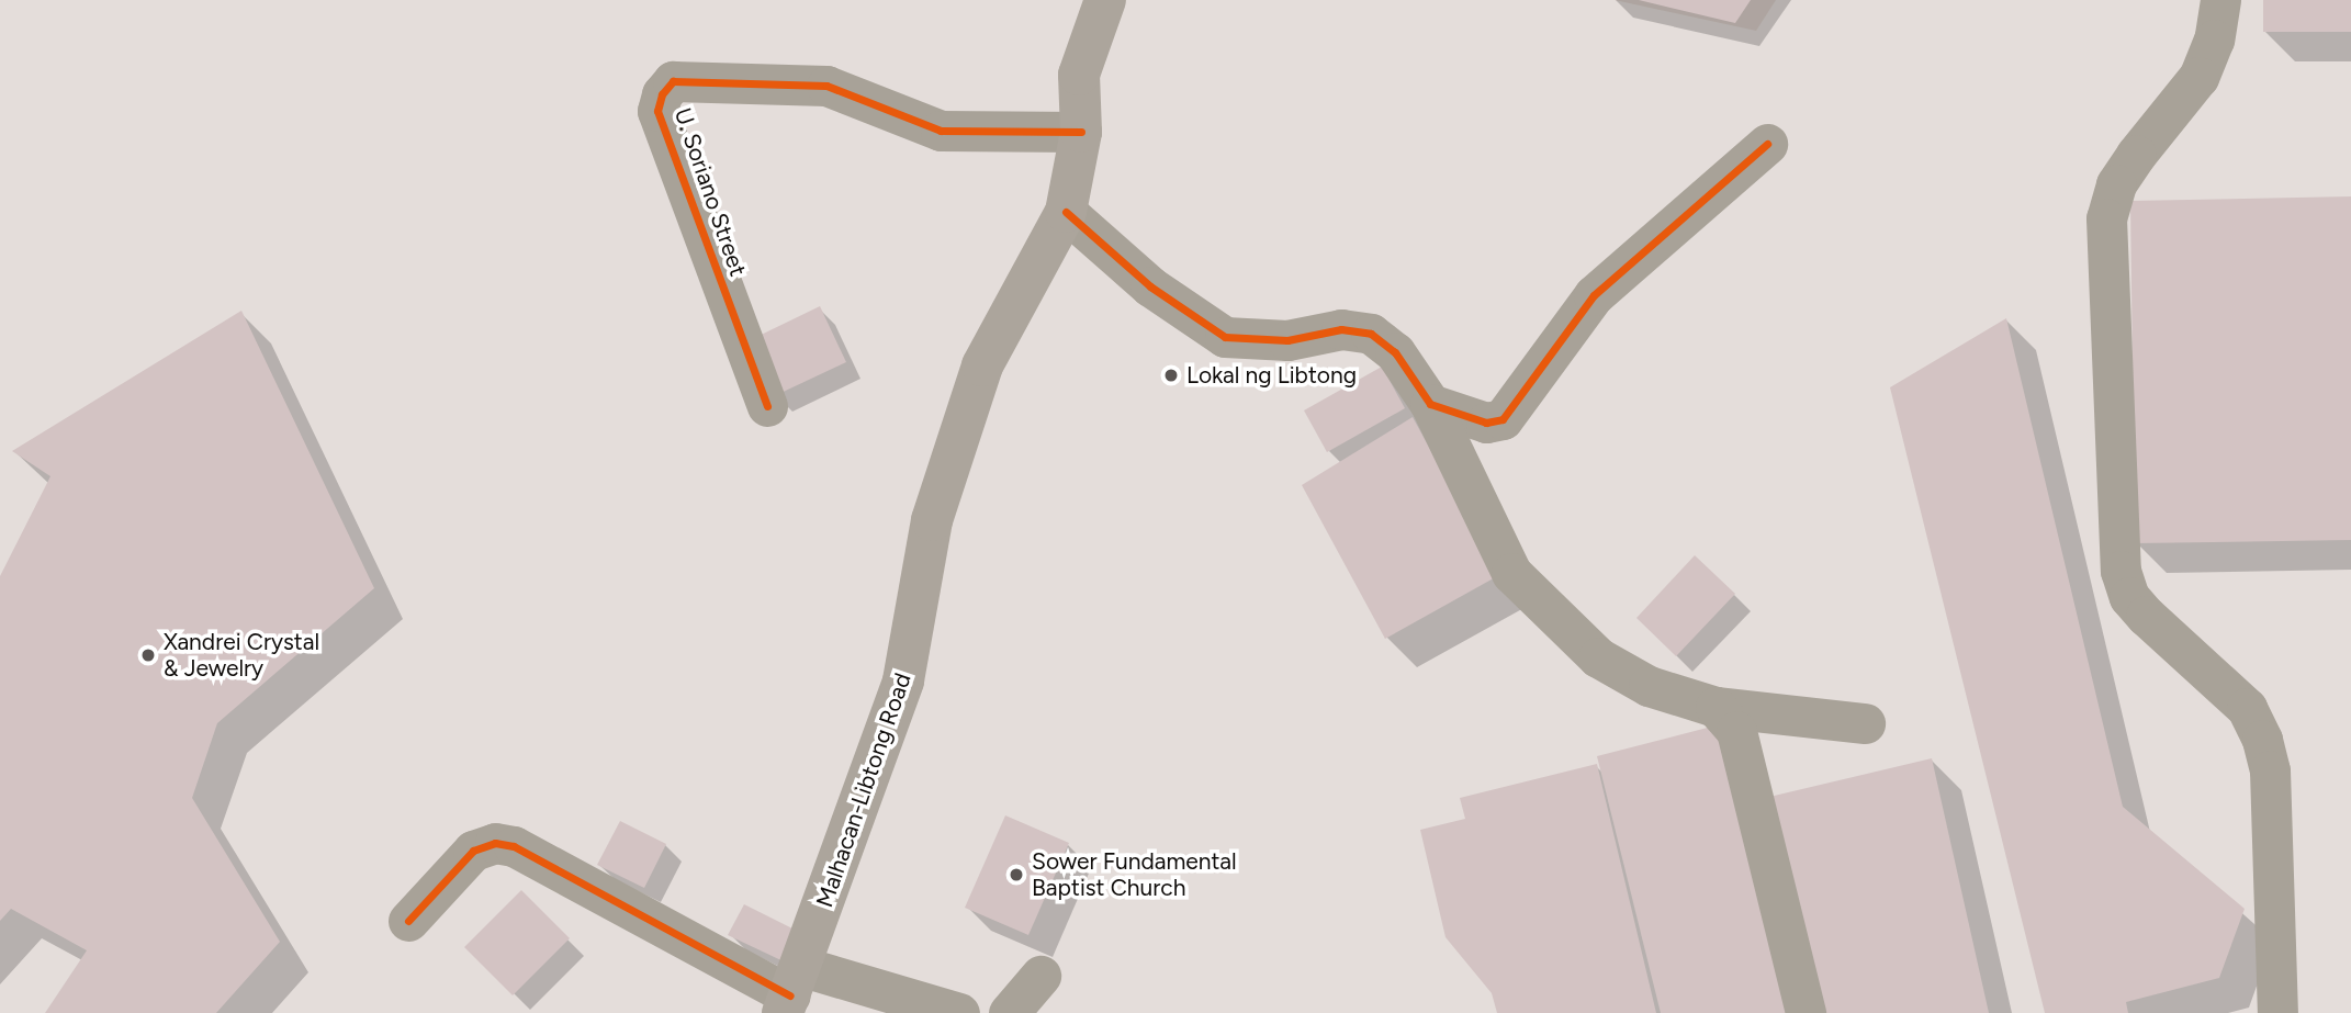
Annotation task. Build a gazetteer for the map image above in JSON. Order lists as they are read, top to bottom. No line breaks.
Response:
{"streets":{"main road":["Malhacan-Libtong Road"],"street":["U. Soriano Street"]},"crossings":[["U. Soriano Street","Malhacan-Libtong Road"]],"places":["Lokal ng Libtong","Xandrei Crystal & Jewelry","Sower Fundamental Baptist Church"]}
